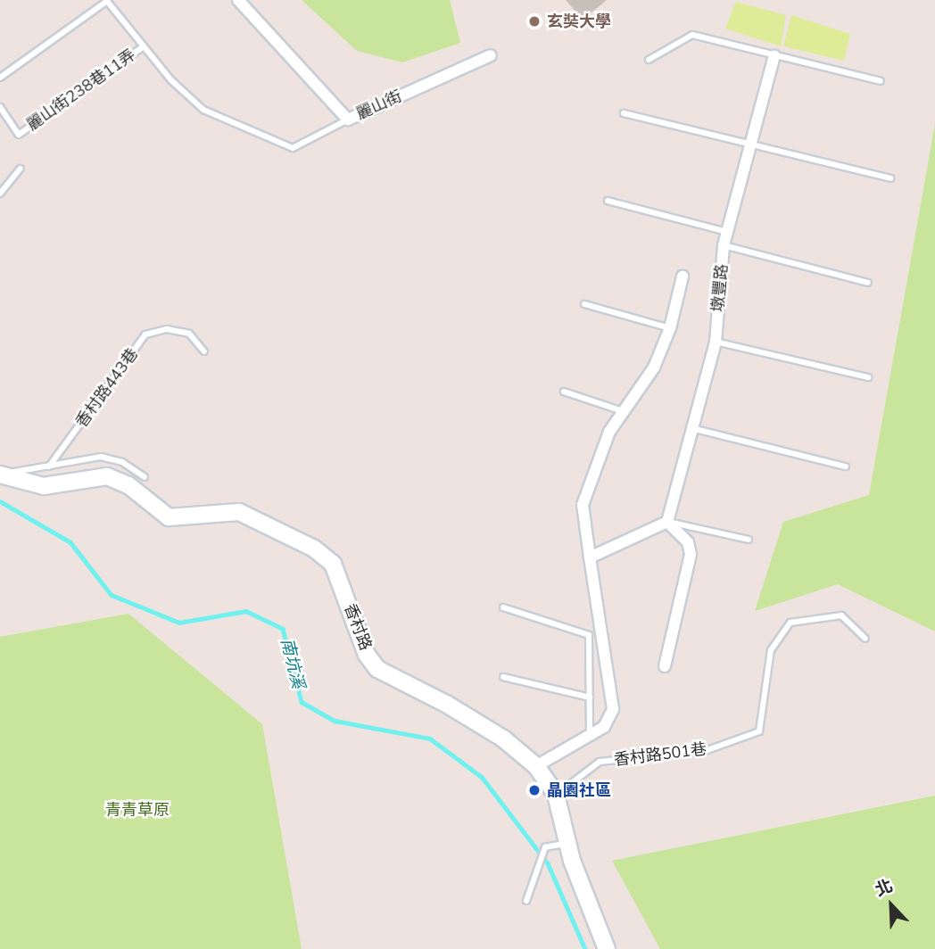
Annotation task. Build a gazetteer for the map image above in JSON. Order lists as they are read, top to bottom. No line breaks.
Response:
{"streets":{"street":["麗山街","墩豐路","香村路"],"lane":["麗山街238巷11弄","香村路443巷","香村路501巷"]},"crossings":[["香村路443巷","香村路"],["香村路","香村路501巷"]],"water":["南坑溪"],"parks":["青青草原"],"places":["玄奘大學","晶園社區"],"north":"top left"}
